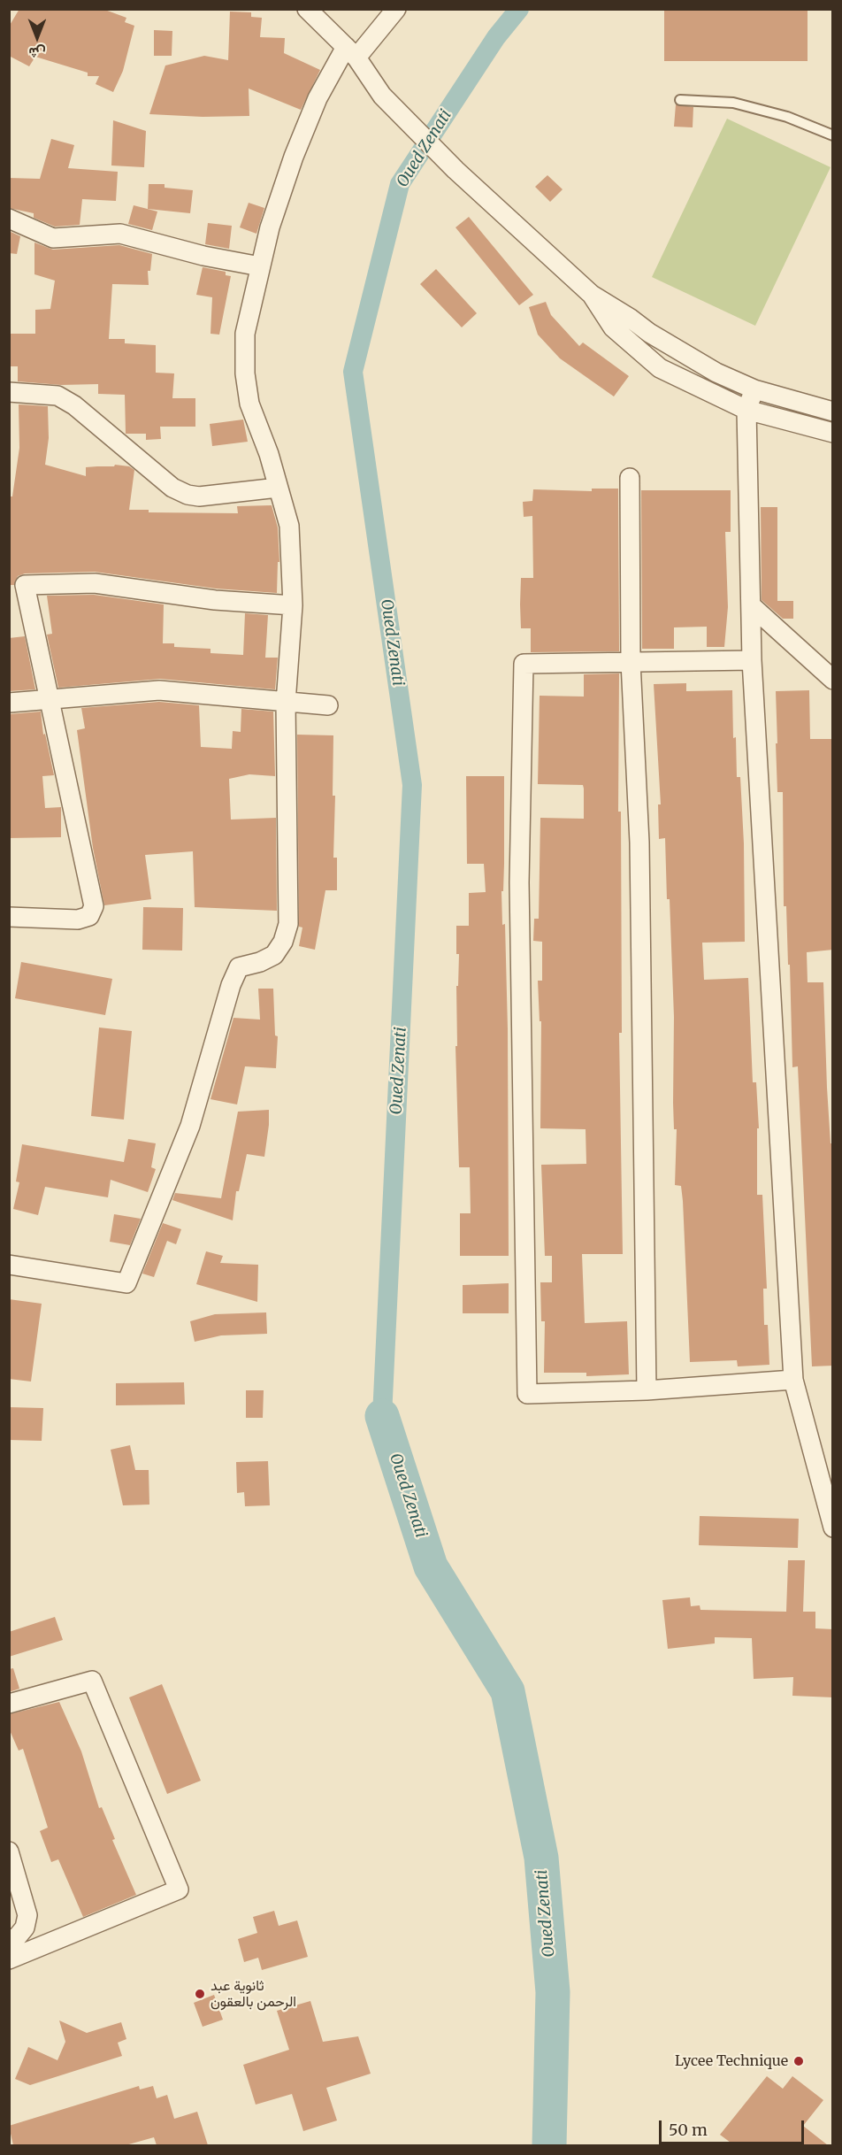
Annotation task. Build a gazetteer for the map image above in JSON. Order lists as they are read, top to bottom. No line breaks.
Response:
{"water":["Oued Zenati"],"places":["ثانوية عبد الرحمن بالعقون","Lycee Technique"],"scale_bar":"50 m","north":"bottom"}
